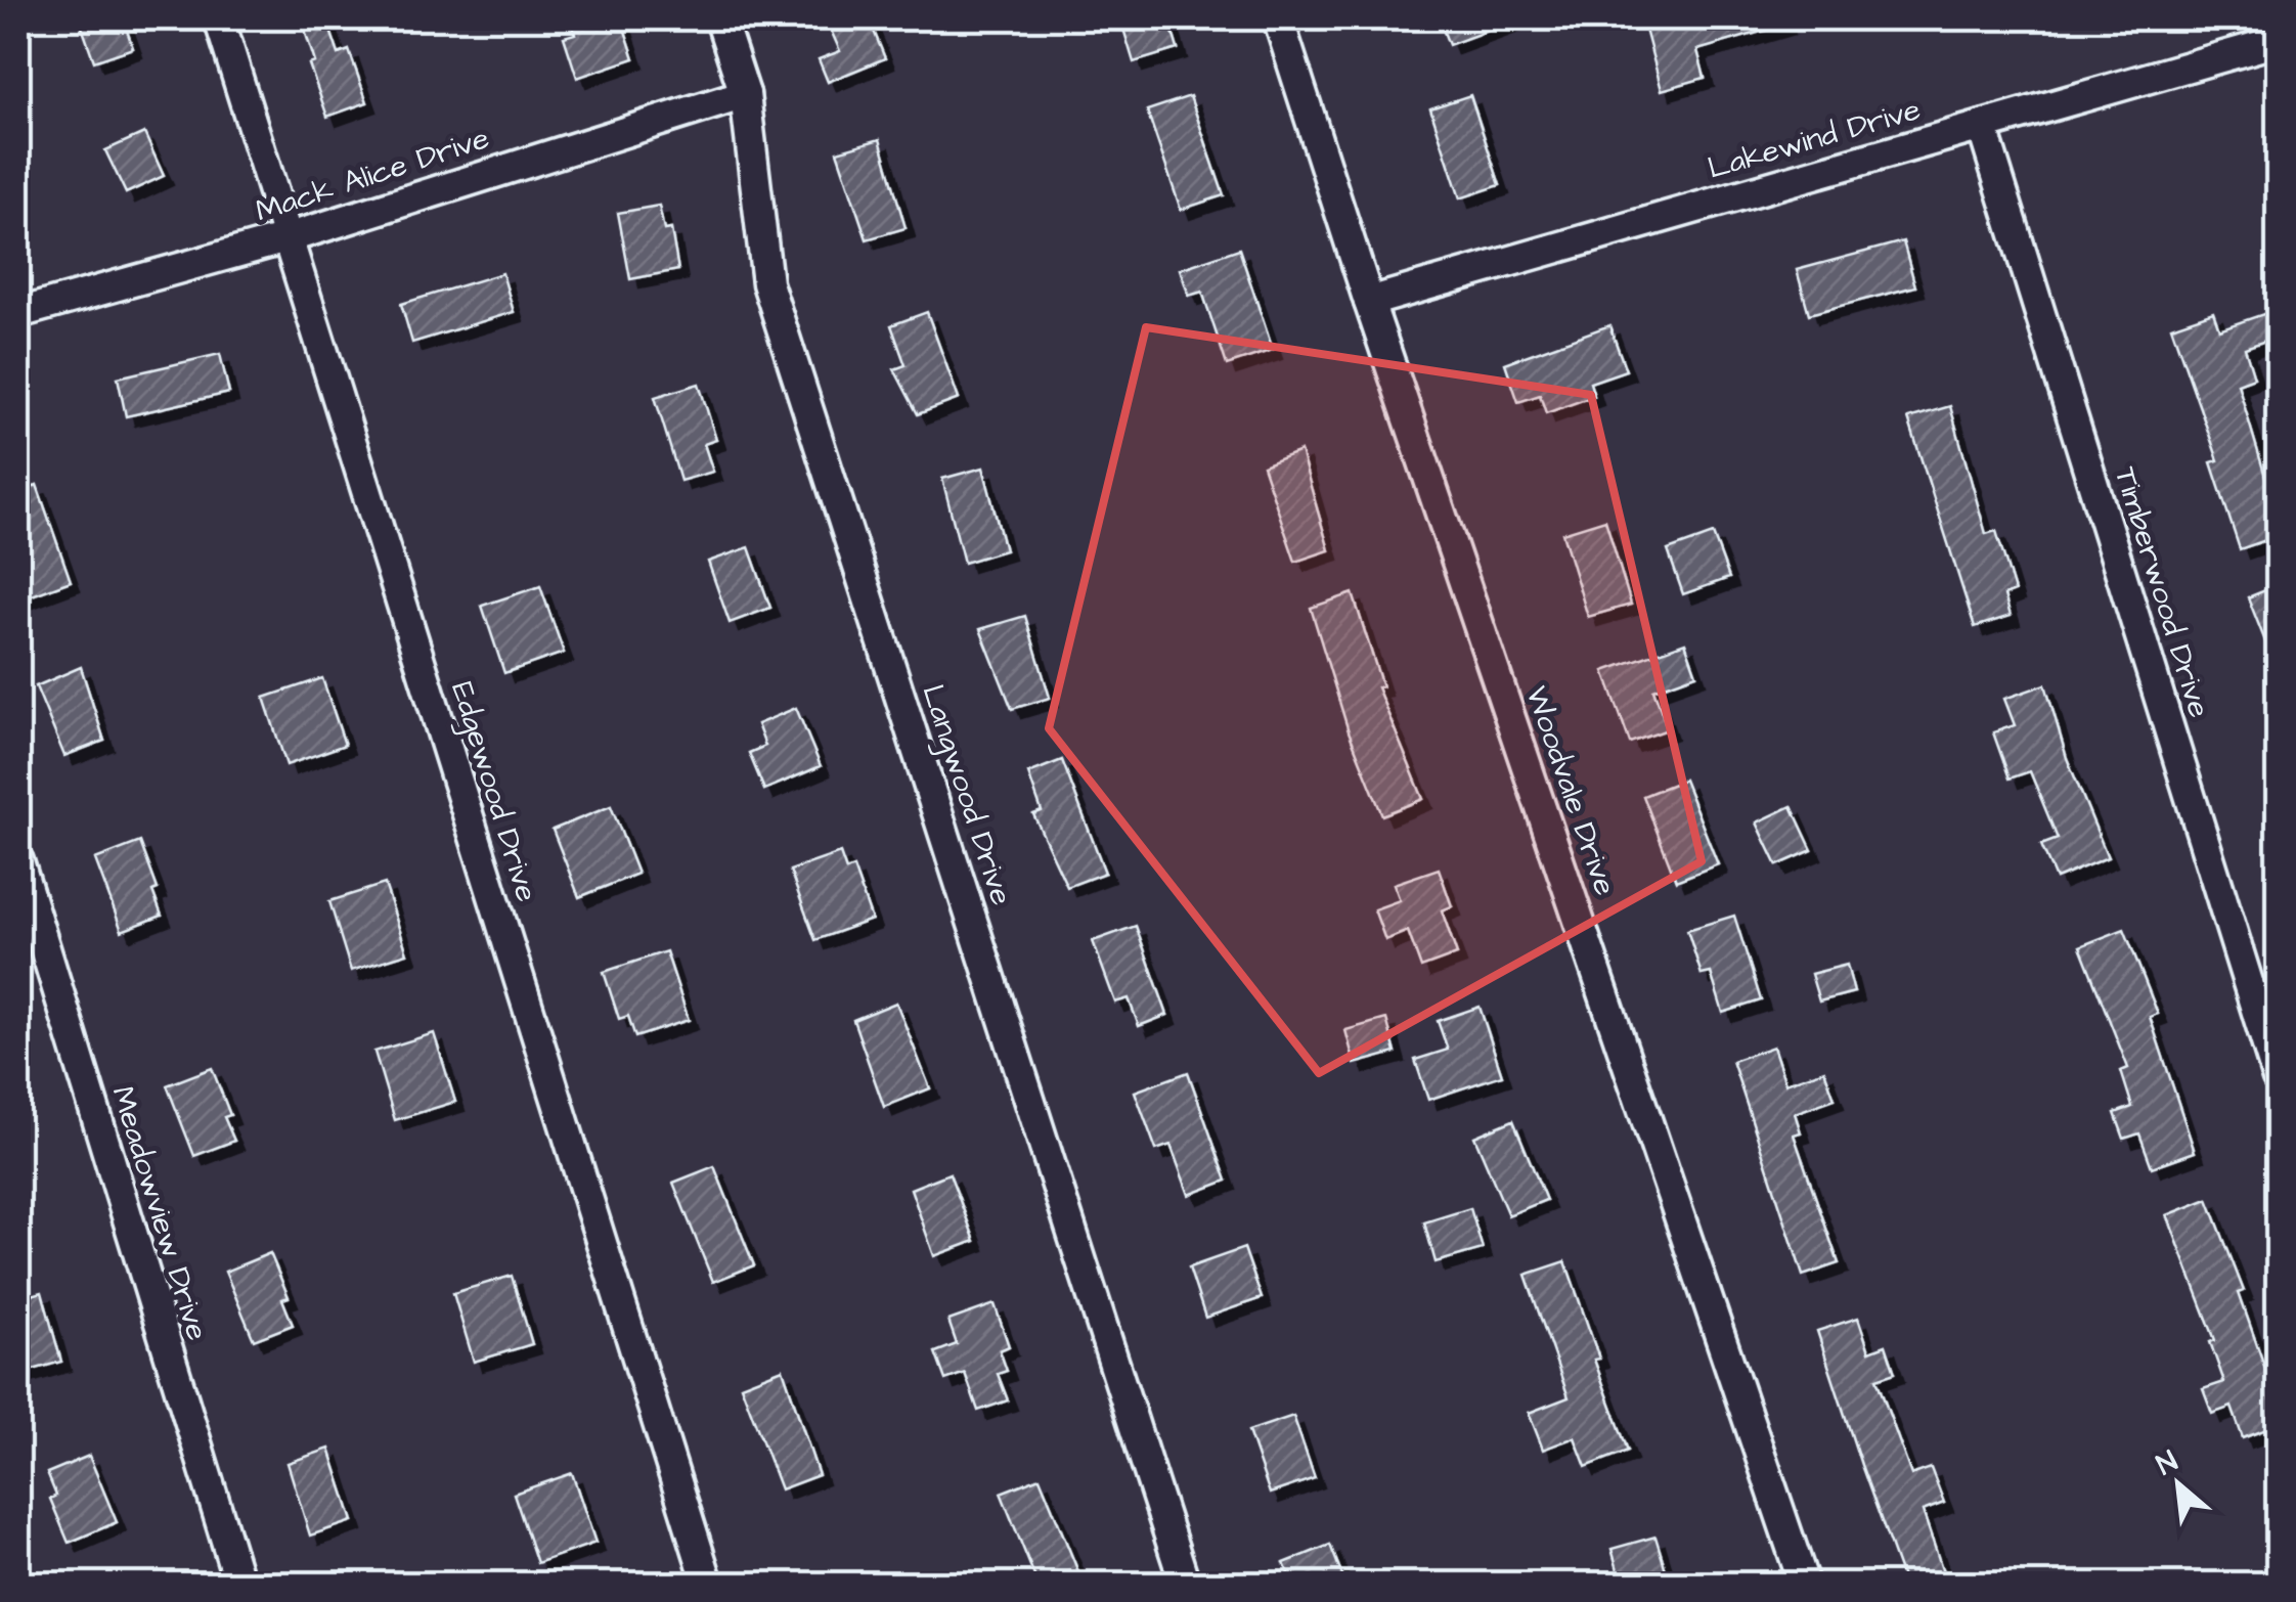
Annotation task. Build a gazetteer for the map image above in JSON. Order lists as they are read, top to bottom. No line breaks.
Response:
{"streets":{"street":["Lakewind Drive","Mack Alice Drive","Timberwood Drive","Woodvale Drive","Edgewood Drive","Langwood Drive","Meadowview Drive"]},"crossings":[["Lakewind Drive","Timberwood Drive"],["Lakewind Drive","Woodvale Drive"],["Mack Alice Drive","Edgewood Drive"],["Mack Alice Drive","Langwood Drive"]],"north":"top left"}
